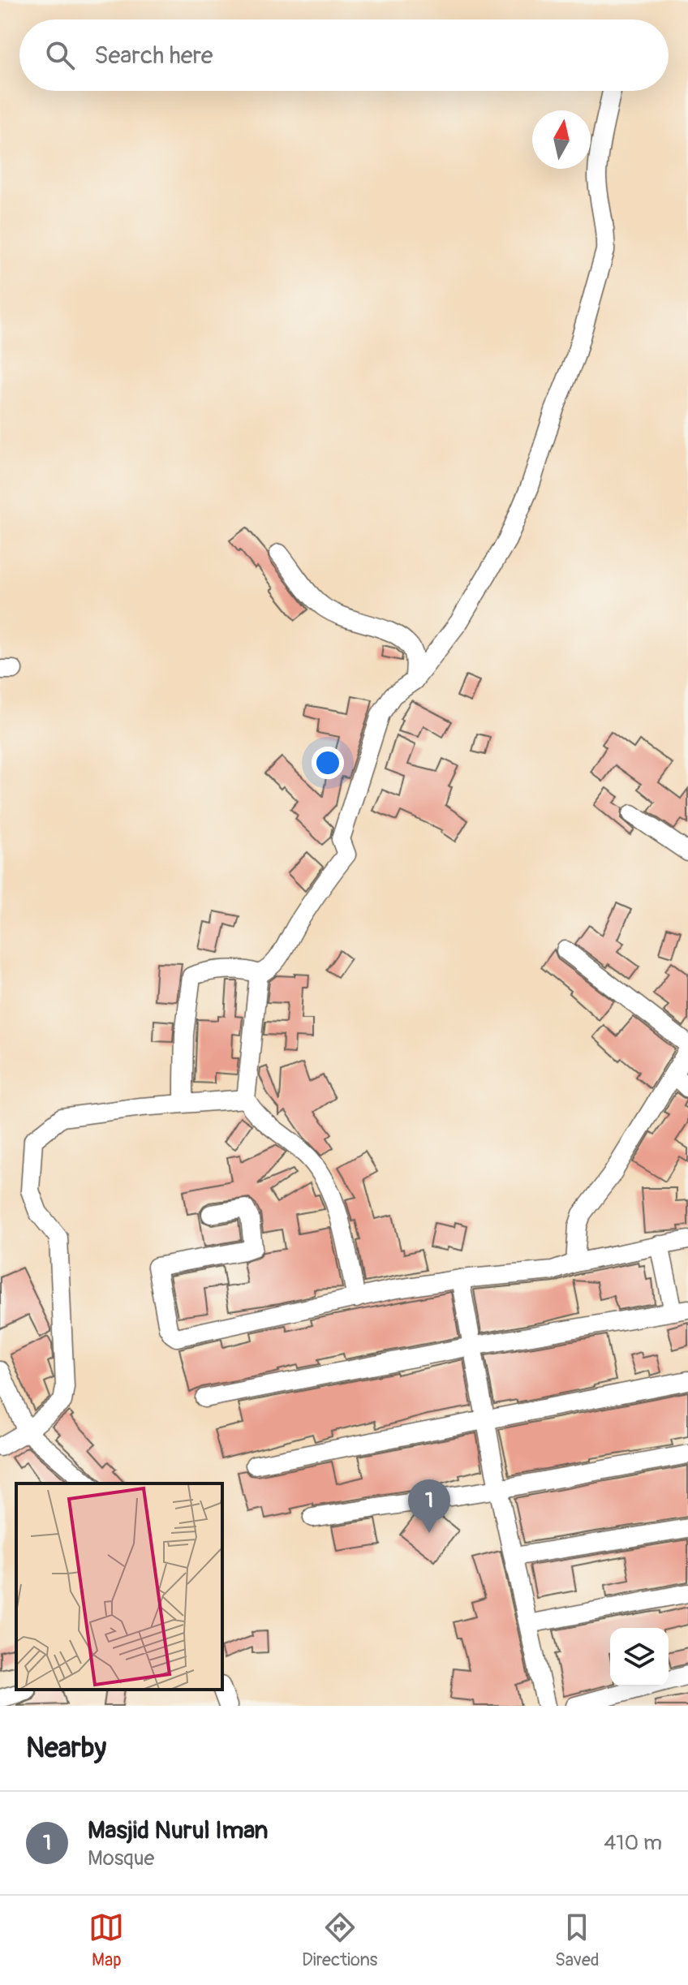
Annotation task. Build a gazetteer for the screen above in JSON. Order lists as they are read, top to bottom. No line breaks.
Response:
{"north":"top","page":{"search":"Search here","pins":"1","heading":"Nearby","list":[{"mark":"1","name":"Masjid Nurul Iman","note":"Mosque","value":"410 m"}],"nav":["Map","Directions","Saved"]}}
